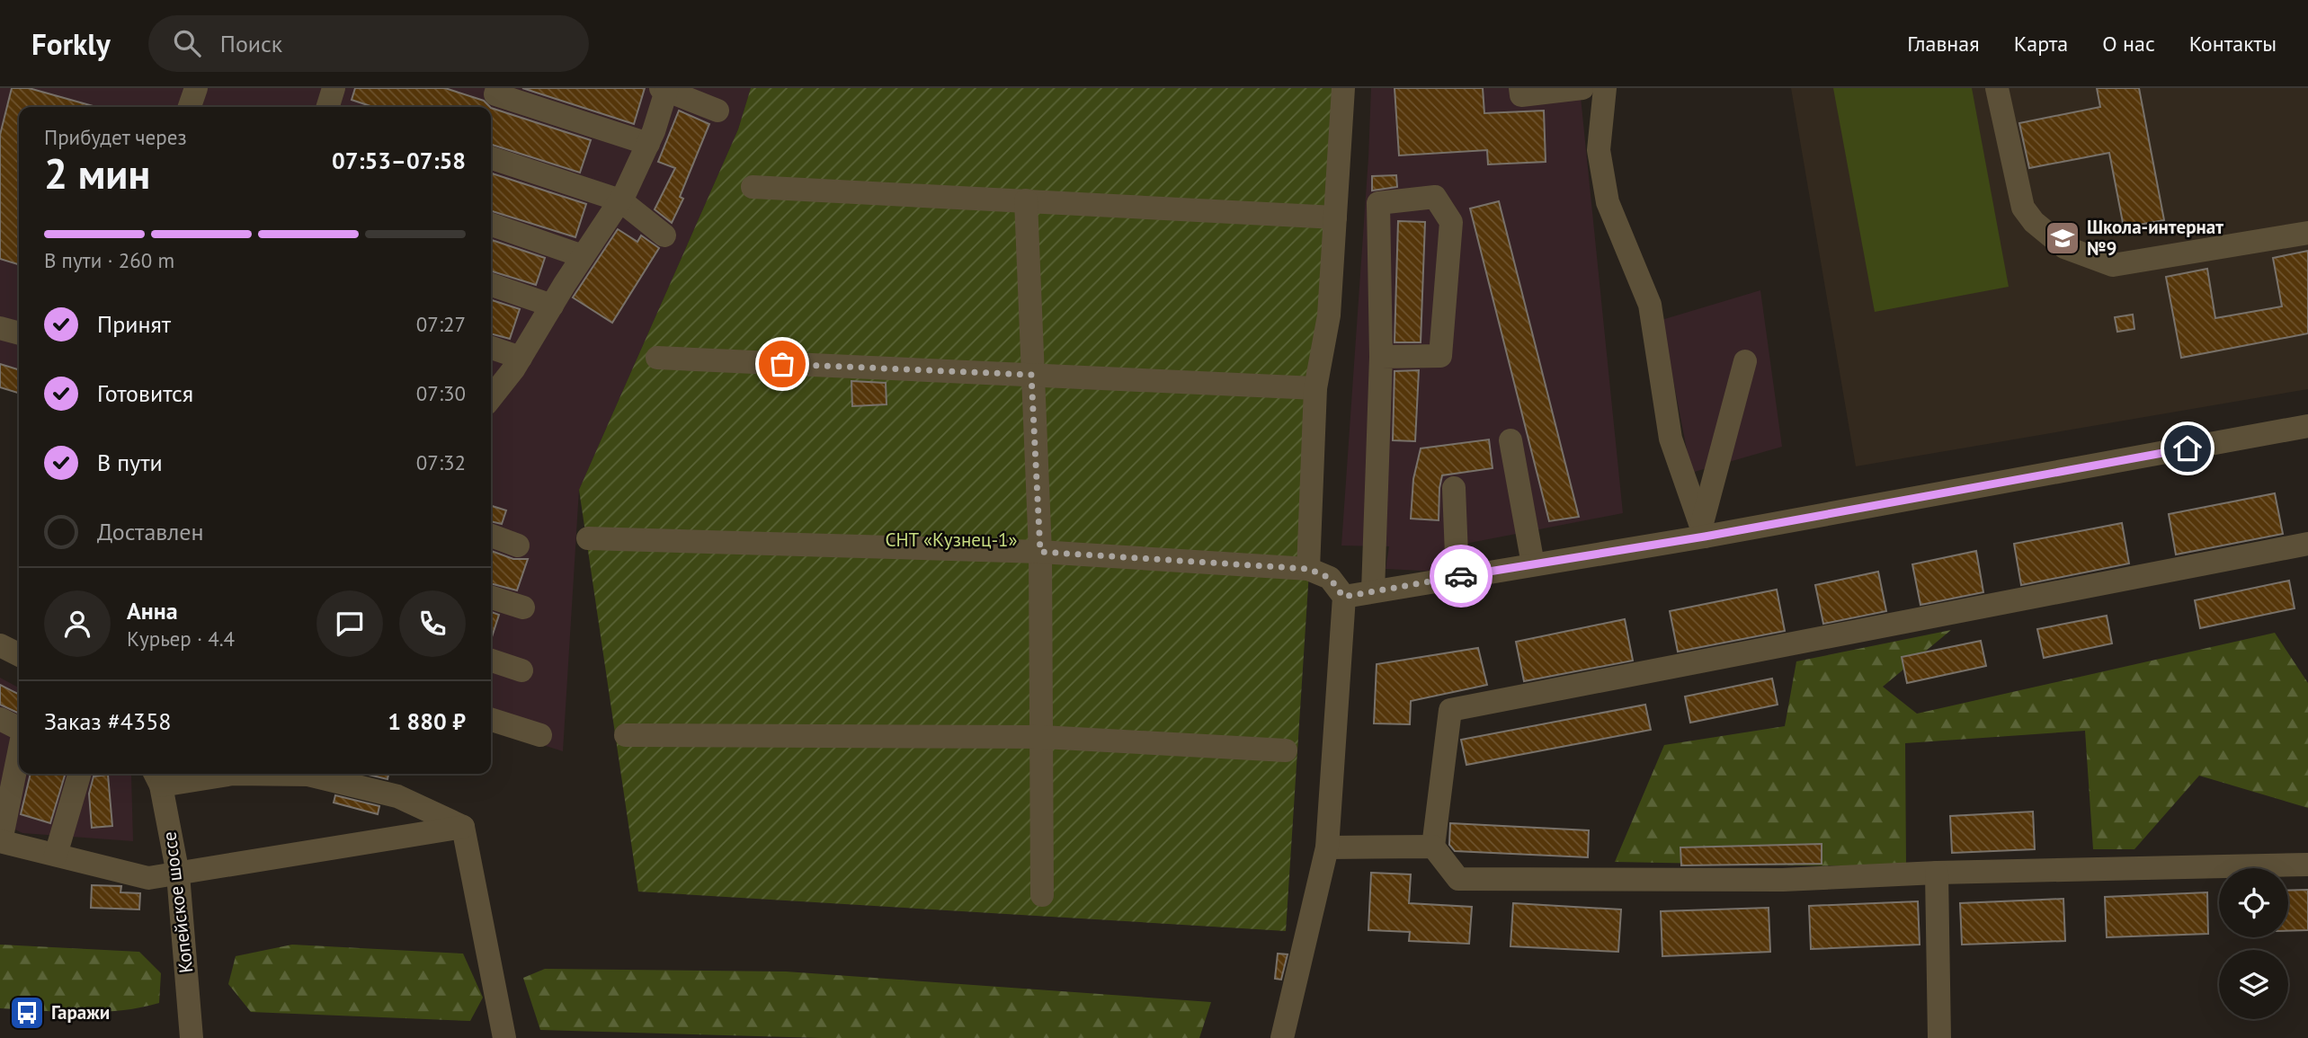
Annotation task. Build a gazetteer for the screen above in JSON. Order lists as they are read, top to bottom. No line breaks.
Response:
{"streets":{"street":["Копейское шоссе"]},"parks":["СНТ «Кузнец-1»"],"places":{"school or university":["Школа-интернат №9"],"bus stop":["Гаражи"]},"page":{"header":"Forkly","search":"Поиск","nav":["Главная","Карта","О нас","Контакты"],"heading":["2 мин","Прибудет через","07:53–07:58"],"panel":["Анна","Курьер · 4.4","Заказ #4358","1 880 ₽"],"bar":"В пути · 260 m","list":[["Принят","07:27"],["Готовится","07:30"],["В пути","07:32"],"Доставлен"]}}
